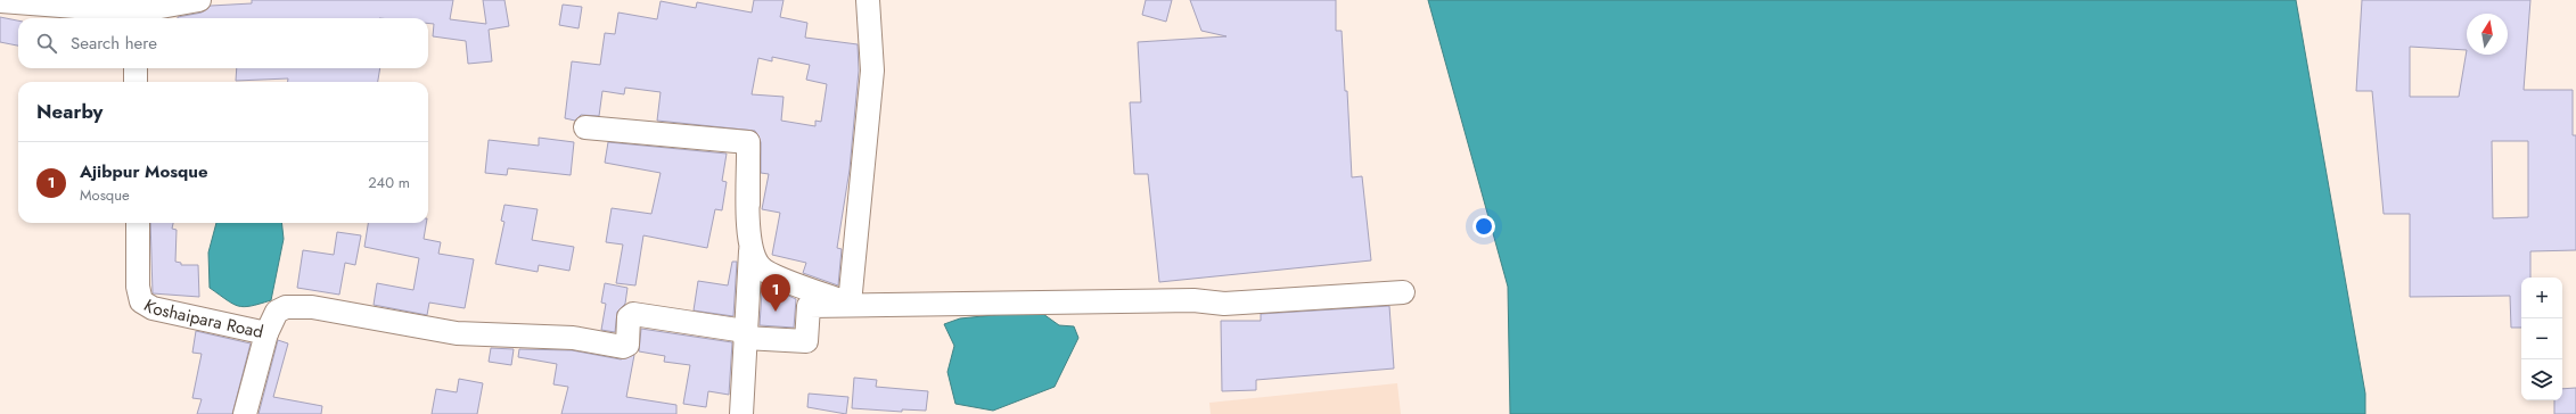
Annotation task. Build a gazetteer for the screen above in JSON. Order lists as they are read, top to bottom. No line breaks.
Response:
{"streets":{"street":["Koshaipara Road"]},"north":"top","page":{"search":"Search here","heading":"Nearby","list":[{"mark":"1","name":"Ajibpur Mosque","note":"Mosque","value":"240 m"}],"pins":"1","map_buttons":["+","−"]}}
